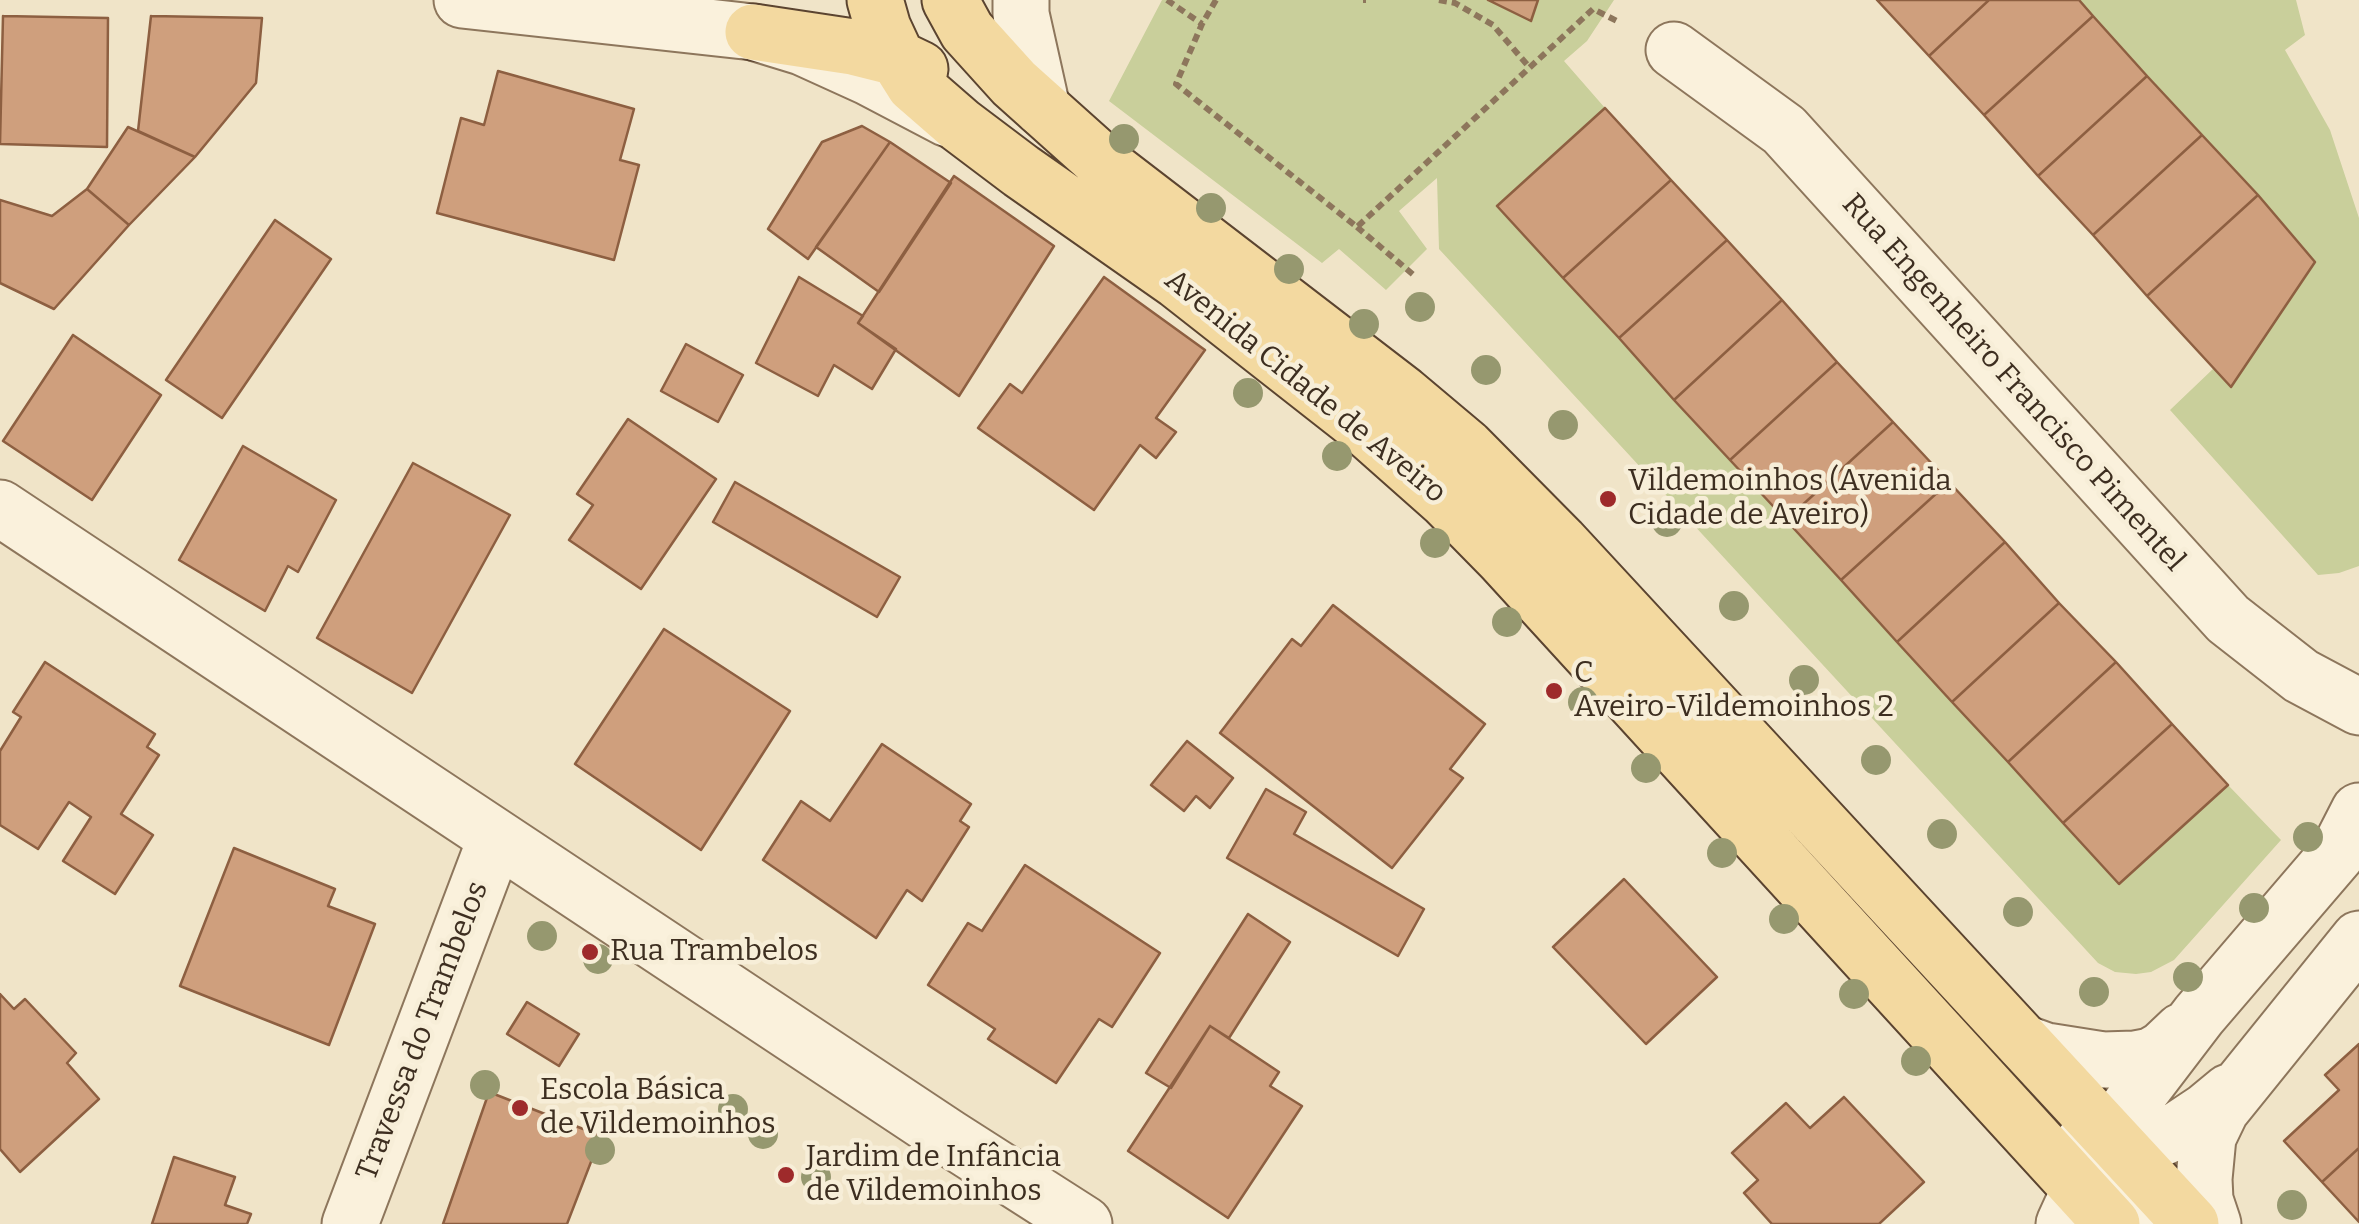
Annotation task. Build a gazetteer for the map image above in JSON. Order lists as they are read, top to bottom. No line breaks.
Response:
{"streets":{"main road":["Avenida Cidade de Aveiro"],"street":["Rua Engenheiro Francisco Pimentel","Travessa do Trambelos"]},"places":["Vildemoinhos (Avenida Cidade de Aveiro)","C Aveiro-Vildemoinhos 2","Rua Trambelos","Escola Básica de Vildemoinhos","Jardim de Infância de Vildemoinhos"]}
